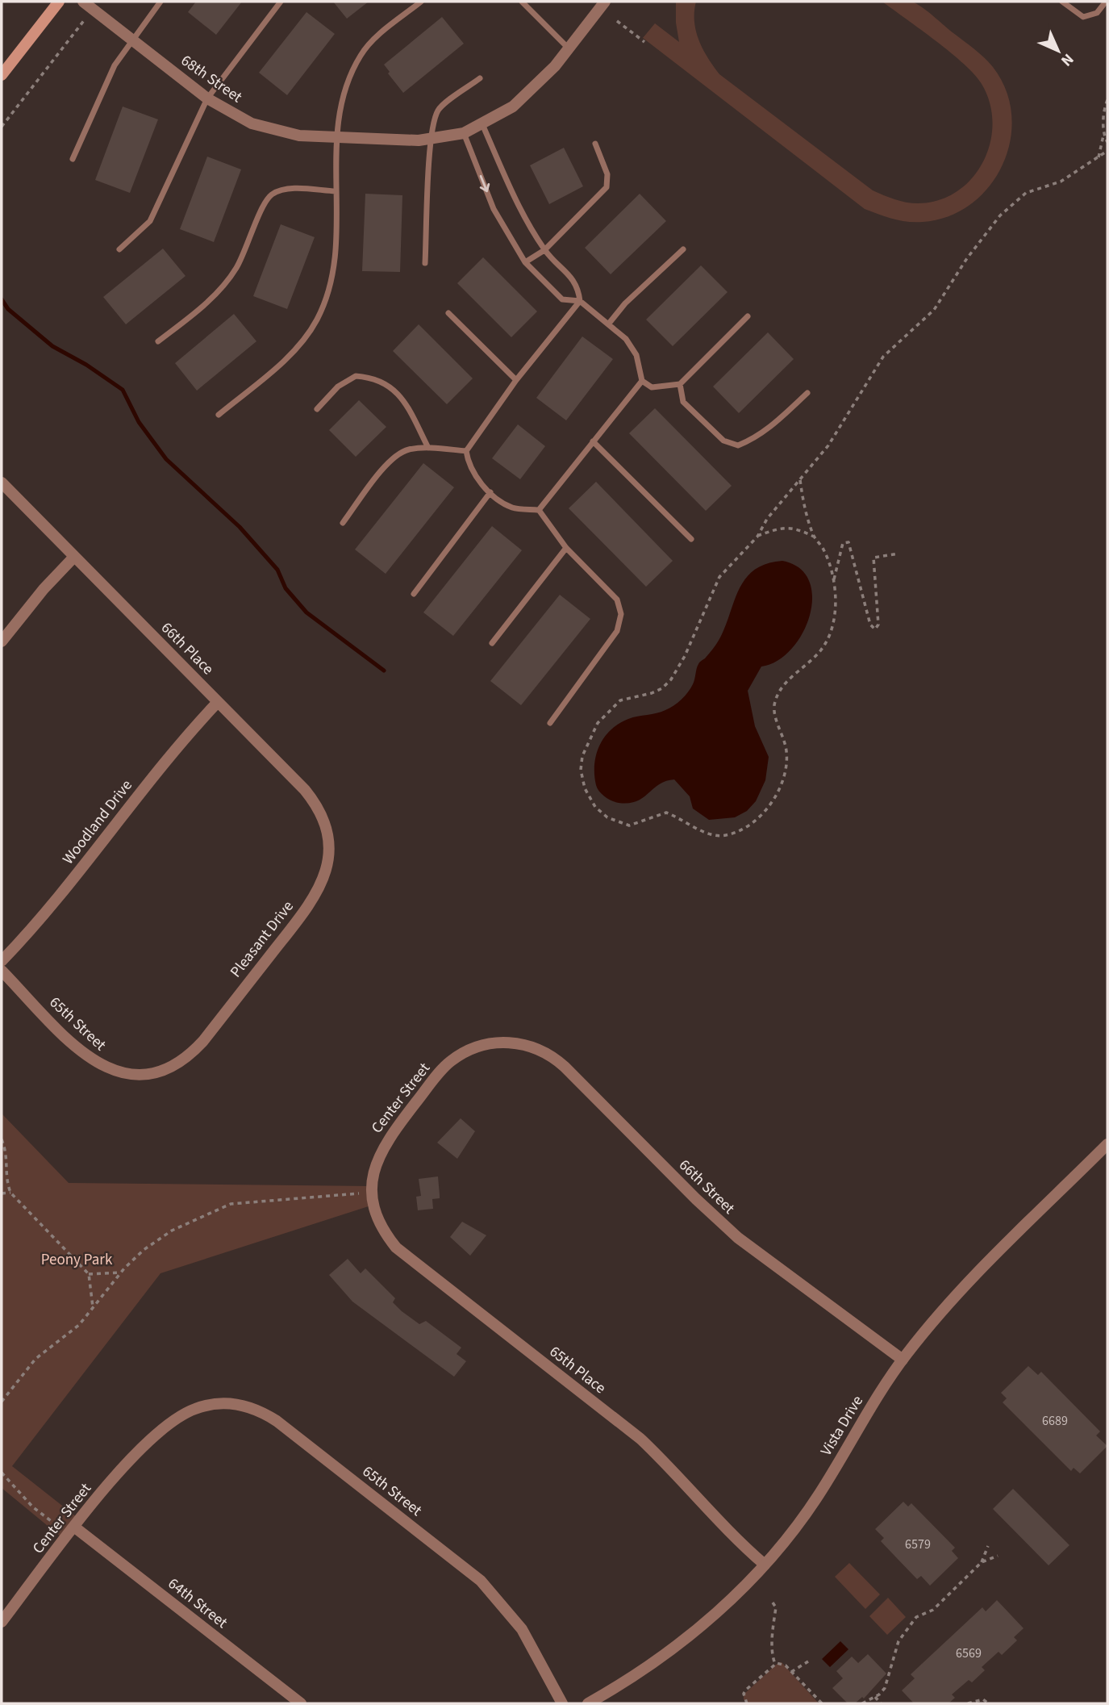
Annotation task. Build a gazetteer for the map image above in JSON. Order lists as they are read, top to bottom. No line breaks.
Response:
{"streets":{"street":["68th Street","66th Place","Woodland Drive","Pleasant Drive","65th Street","Center Street","66th Street","65th Place","Vista Drive","64th Street"]},"crossings":[["66th Place","Woodland Drive"],["66th Place","Pleasant Drive"],["Pleasant Drive","65th Street"],["65th Street","Center Street"],["Center Street","66th Street"],["Center Street","65th Place"],["Center Street","64th Street"],["66th Street","Vista Drive"],["65th Place","Vista Drive"]],"parks":["Peony Park"],"house_numbers":["6689","6579","6569"],"north":"bottom right"}
